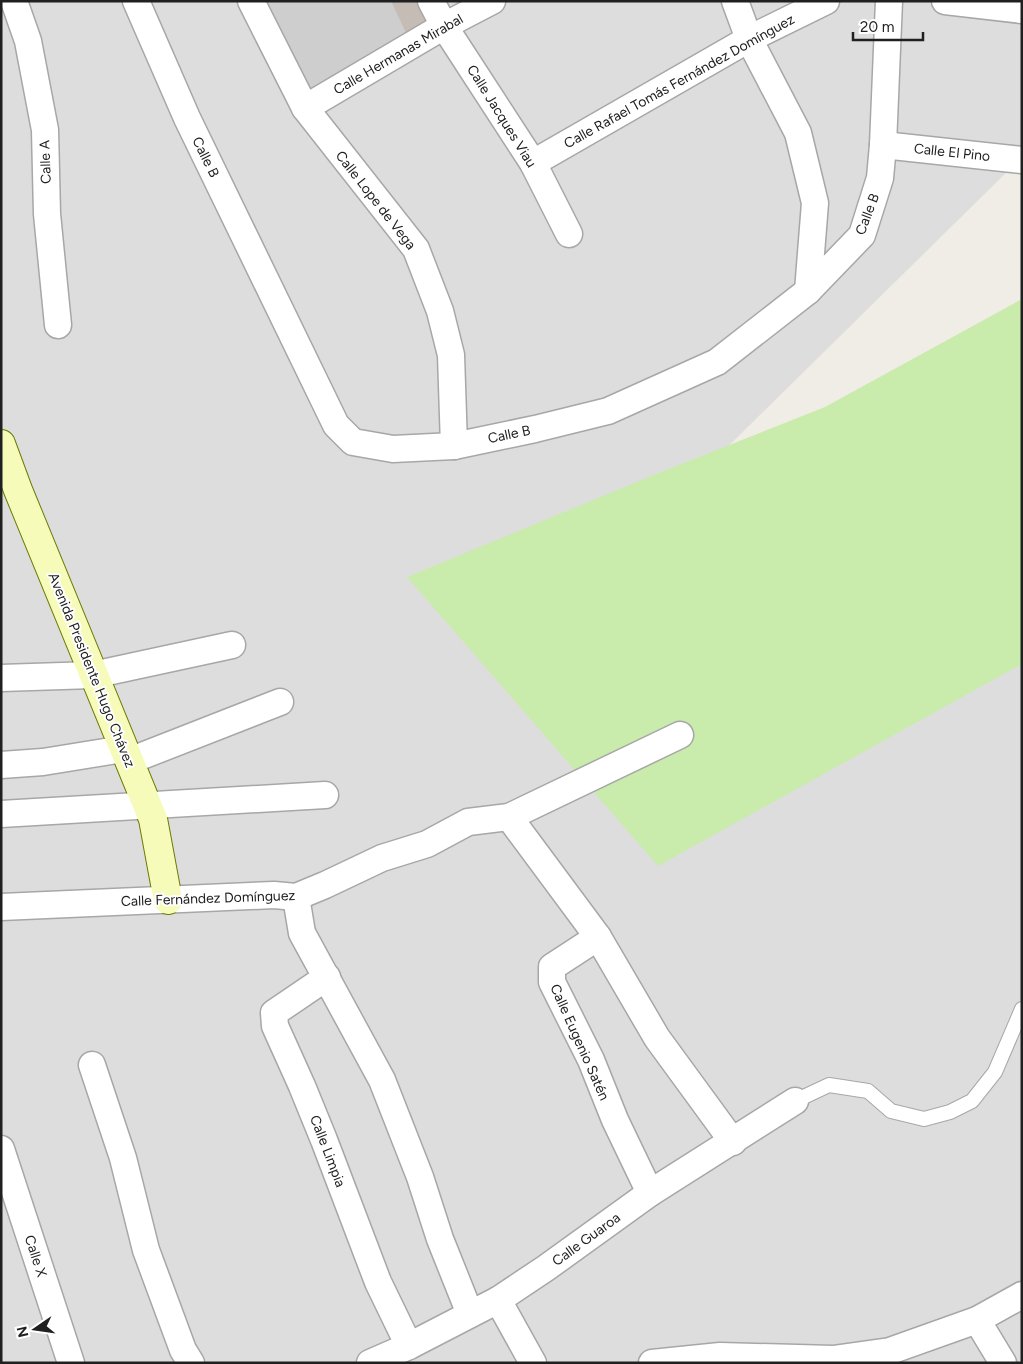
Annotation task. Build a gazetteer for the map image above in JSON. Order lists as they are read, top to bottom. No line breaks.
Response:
{"streets":{"main road":["Avenida Presidente Hugo Chávez"],"street":["Calle Hermanas Mirabal","Calle Rafael Tomás Fernández Domínguez","Calle Jacques Viau","Calle El Pino","Calle B","Calle A","Calle Lope de Vega","Calle Fernández Domínguez","Calle Eugenio Satén","Calle Limpia","Calle Guaroa","Calle X"]},"crossings":[["Calle Hermanas Mirabal","Calle Jacques Viau"],["Calle Hermanas Mirabal","Calle Lope de Vega"],["Calle Rafael Tomás Fernández Domínguez","Calle Jacques Viau"],["Calle El Pino","Calle B"],["Calle B","Calle Lope de Vega"],["Avenida Presidente Hugo Chávez","Calle Fernández Domínguez"],["Calle Eugenio Satén","Calle Guaroa"],["Calle Limpia","Calle Guaroa"]],"scale_bar":"20 m","north":"left"}
